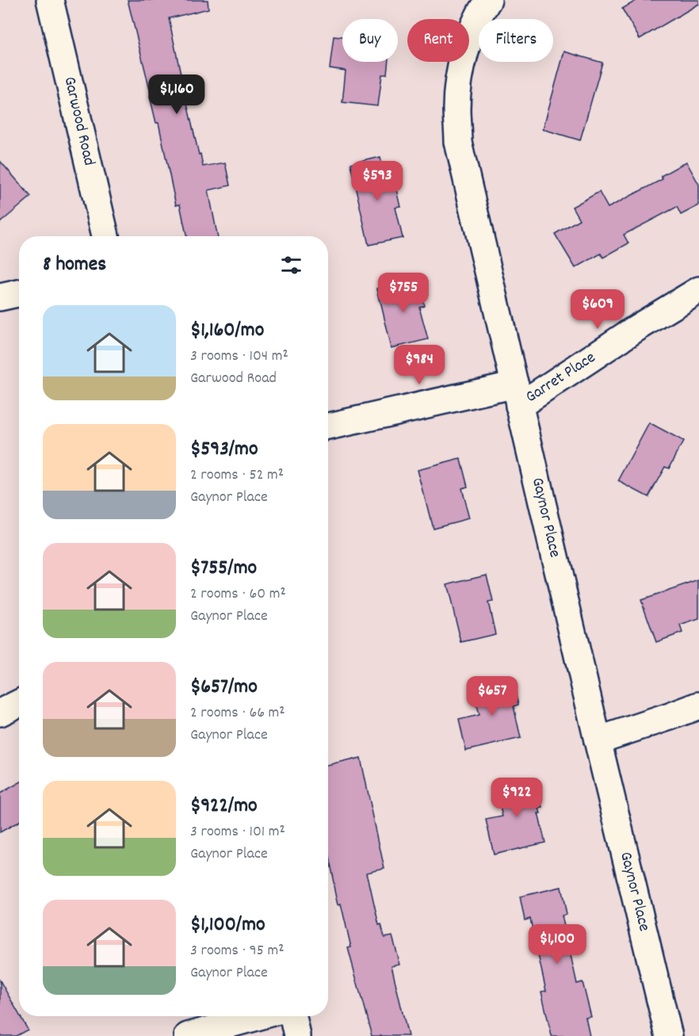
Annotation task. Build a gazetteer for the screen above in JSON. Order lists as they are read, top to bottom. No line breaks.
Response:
{"streets":{"street":["Garwood Road","Garret Place","Gaynor Place"]},"crossings":[["Garret Place","Gaynor Place"]],"page":{"chip":["Buy","Rent","Filters"],"price":["$1,160","$593","$755","$609","$984","$657","$922","$1,100"],"heading":"8 homes","list":[{"name":"$1,160/mo","note":"3 rooms · 104 m² · Garwood Road"},{"name":"$593/mo","note":"2 rooms · 52 m² · Gaynor Place"},{"name":"$755/mo","note":"2 rooms · 60 m² · Gaynor Place"},{"name":"$657/mo","note":"2 rooms · 66 m² · Gaynor Place"},{"name":"$922/mo","note":"3 rooms · 101 m² · Gaynor Place"},{"name":"$1,100/mo","note":"3 rooms · 95 m² · Gaynor Place"}]}}
